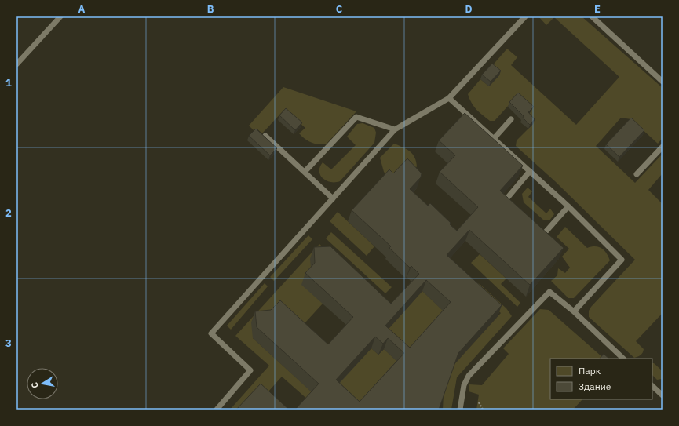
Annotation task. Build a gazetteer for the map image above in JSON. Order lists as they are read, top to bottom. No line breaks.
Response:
{"legend":["Парк","Здание"],"north":"left","grid":{"columns":["A","B","C","D","E"],"rows":["1","2","3"]}}
